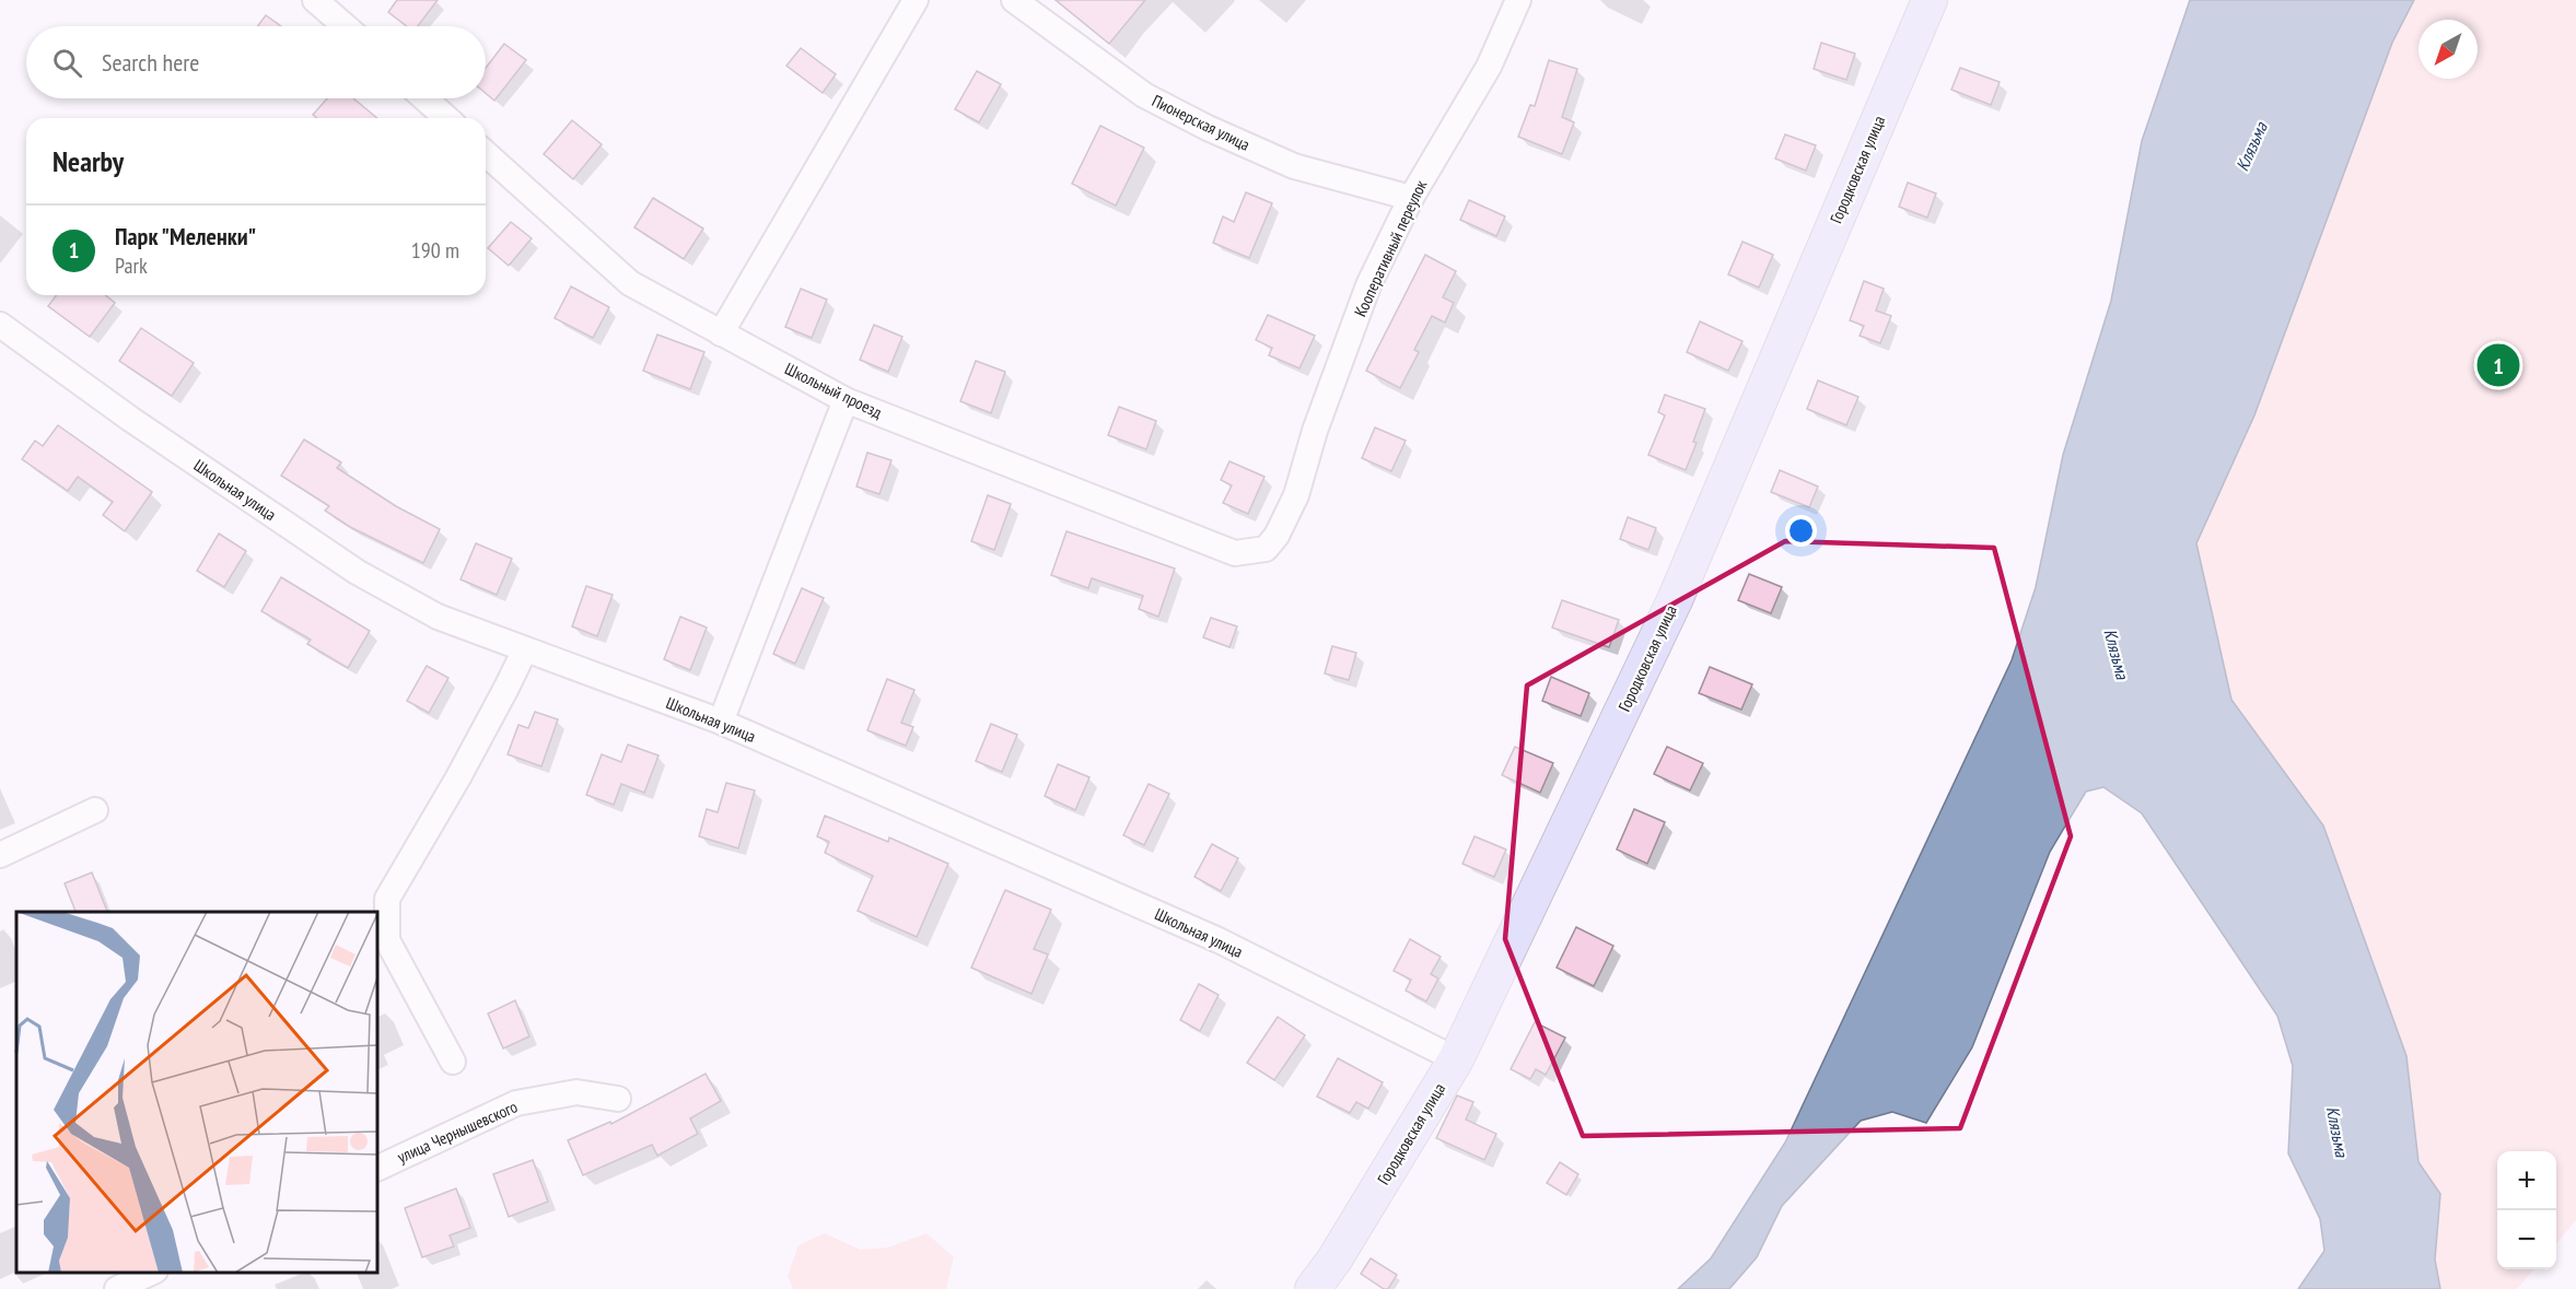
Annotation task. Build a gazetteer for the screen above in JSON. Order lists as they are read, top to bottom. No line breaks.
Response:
{"streets":{"main road":["Городковская улица"],"street":["Пионерская улица","Кооперативный переулок","Школьный проезд","Школьная улица","улица Чернышевского"]},"crossings":[["Пионерская улица","Кооперативный переулок"],["Городковская улица","Школьная улица"],["Кооперативный переулок","Школьный проезд"]],"water":["Клязьма"],"north":"bottom left","page":{"search":"Search here","heading":"Nearby","list":[{"mark":"1","name":"Парк \"Меленки\"","note":"Park","value":"190 m"}],"pins":"1","map_buttons":["+","−"]}}
